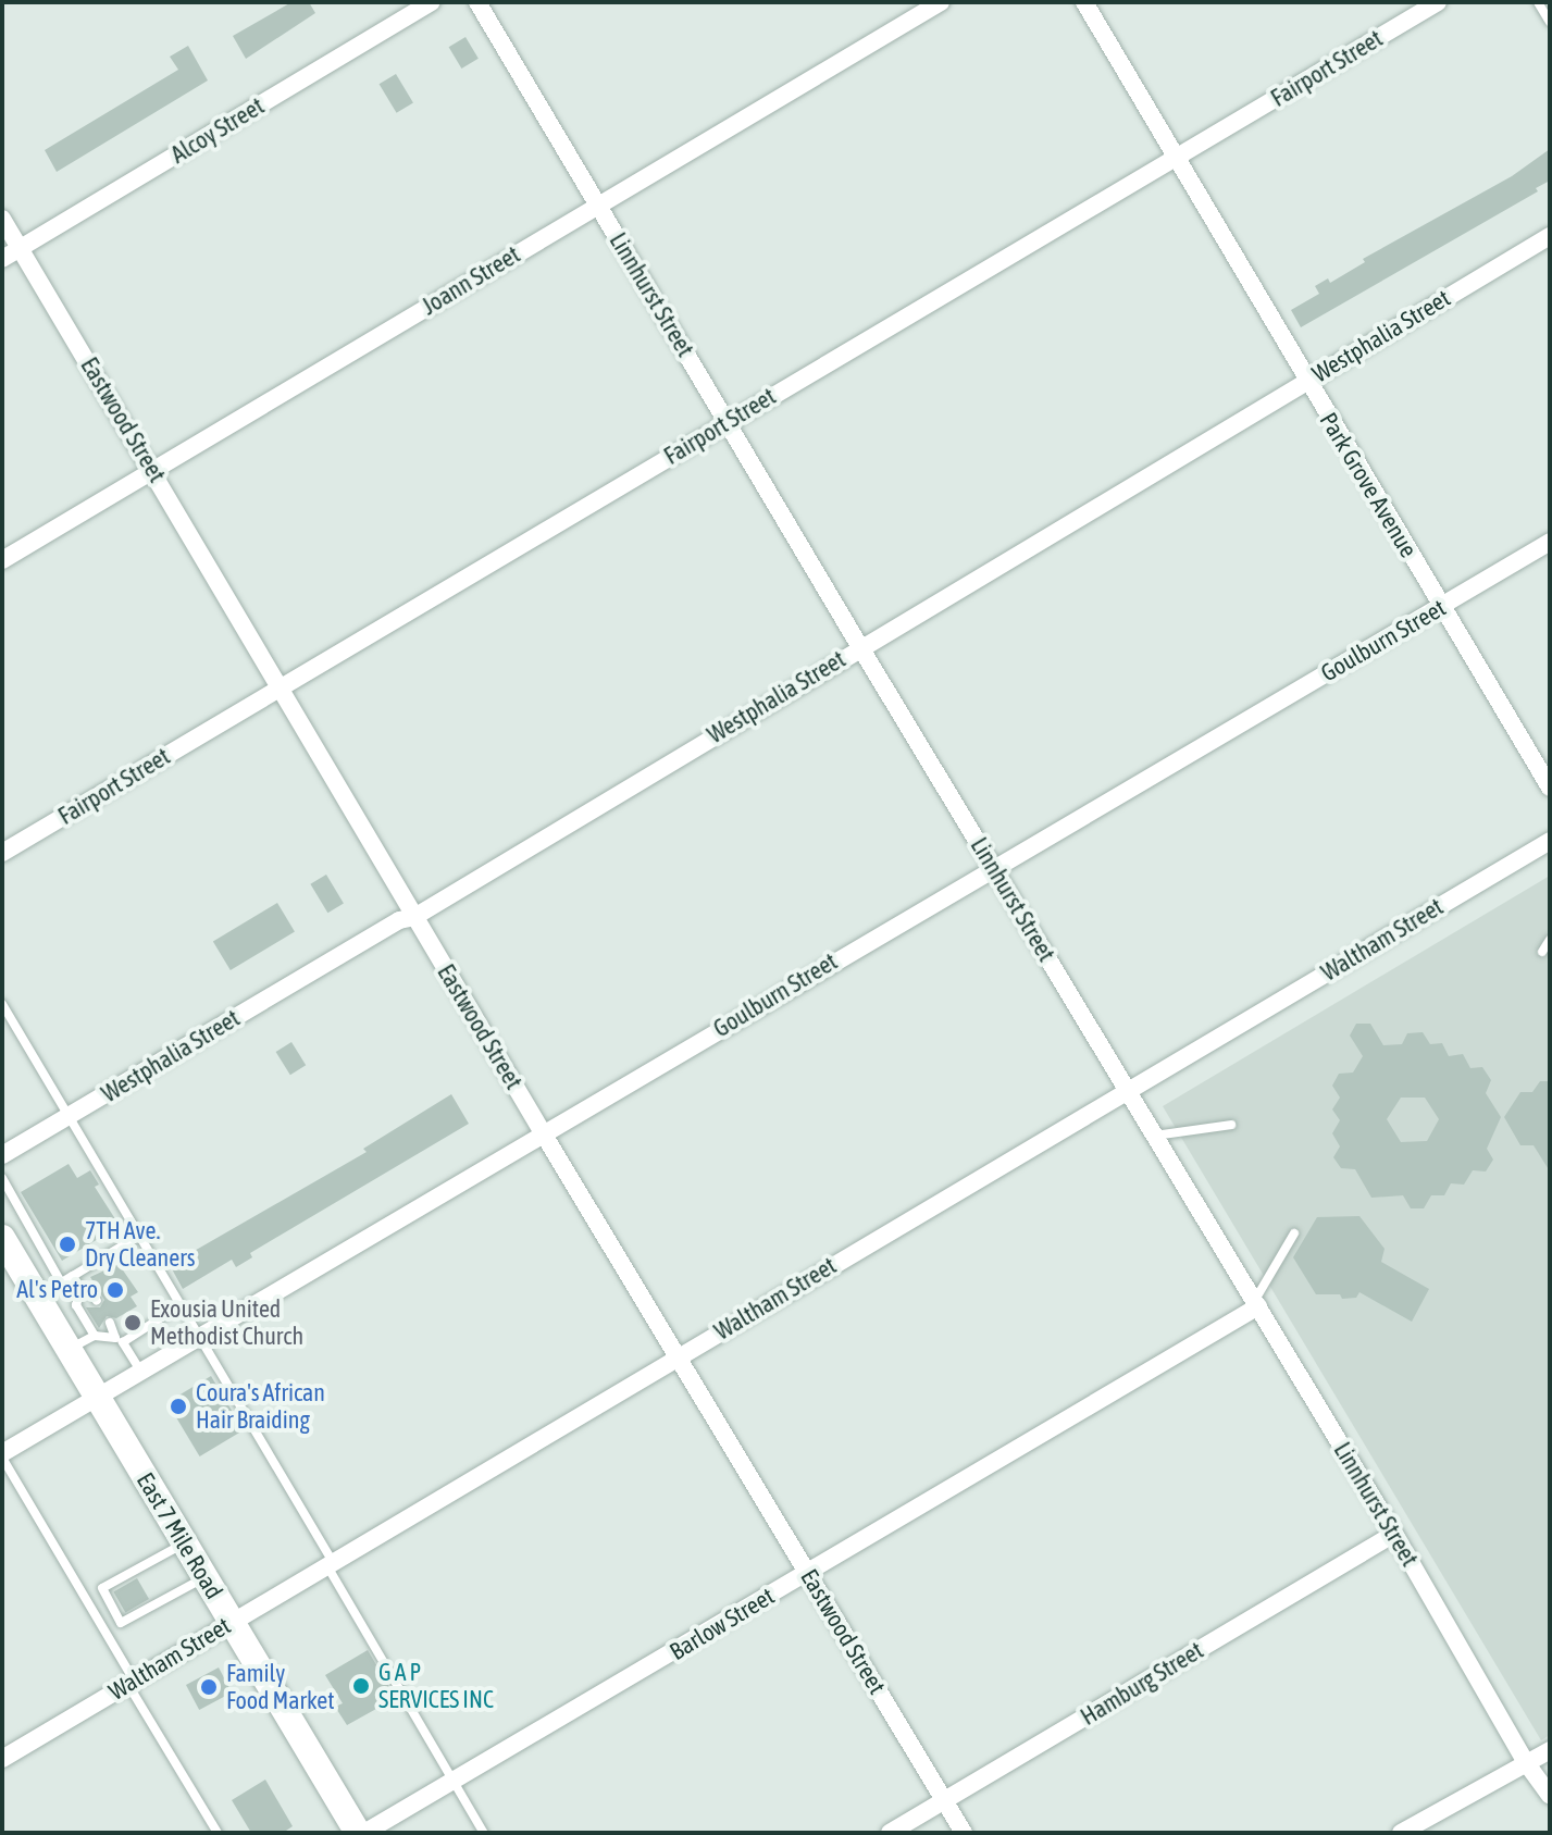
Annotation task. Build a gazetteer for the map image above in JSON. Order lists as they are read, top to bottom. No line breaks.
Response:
{"streets":{"street":["Fairport Street","Alcoy Street","Joann Street","Linnhurst Street","Westphalia Street","Eastwood Street","Park Grove Avenue","Goulburn Street","Waltham Street","East 7 Mile Road","Barlow Street","Hamburg Street"]},"crossings":[["Fairport Street","Linnhurst Street"],["Fairport Street","Eastwood Street"],["Fairport Street","Park Grove Avenue"],["Alcoy Street","Eastwood Street"],["Joann Street","Linnhurst Street"],["Joann Street","Eastwood Street"],["Linnhurst Street","Westphalia Street"],["Linnhurst Street","Goulburn Street"],["Linnhurst Street","Waltham Street"],["Linnhurst Street","Barlow Street"],["Linnhurst Street","Hamburg Street"],["Westphalia Street","Eastwood Street"],["Westphalia Street","Park Grove Avenue"],["Eastwood Street","Goulburn Street"],["Eastwood Street","Waltham Street"],["Eastwood Street","Barlow Street"],["Eastwood Street","Hamburg Street"],["Park Grove Avenue","Goulburn Street"],["Goulburn Street","East 7 Mile Road"],["Waltham Street","East 7 Mile Road"]],"places":["7TH Ave. Dry Cleaners","Al's Petro","Exousia United Methodist Church","Coura's African Hair Braiding","G A P SERVICES INC","Family Food Market"]}
